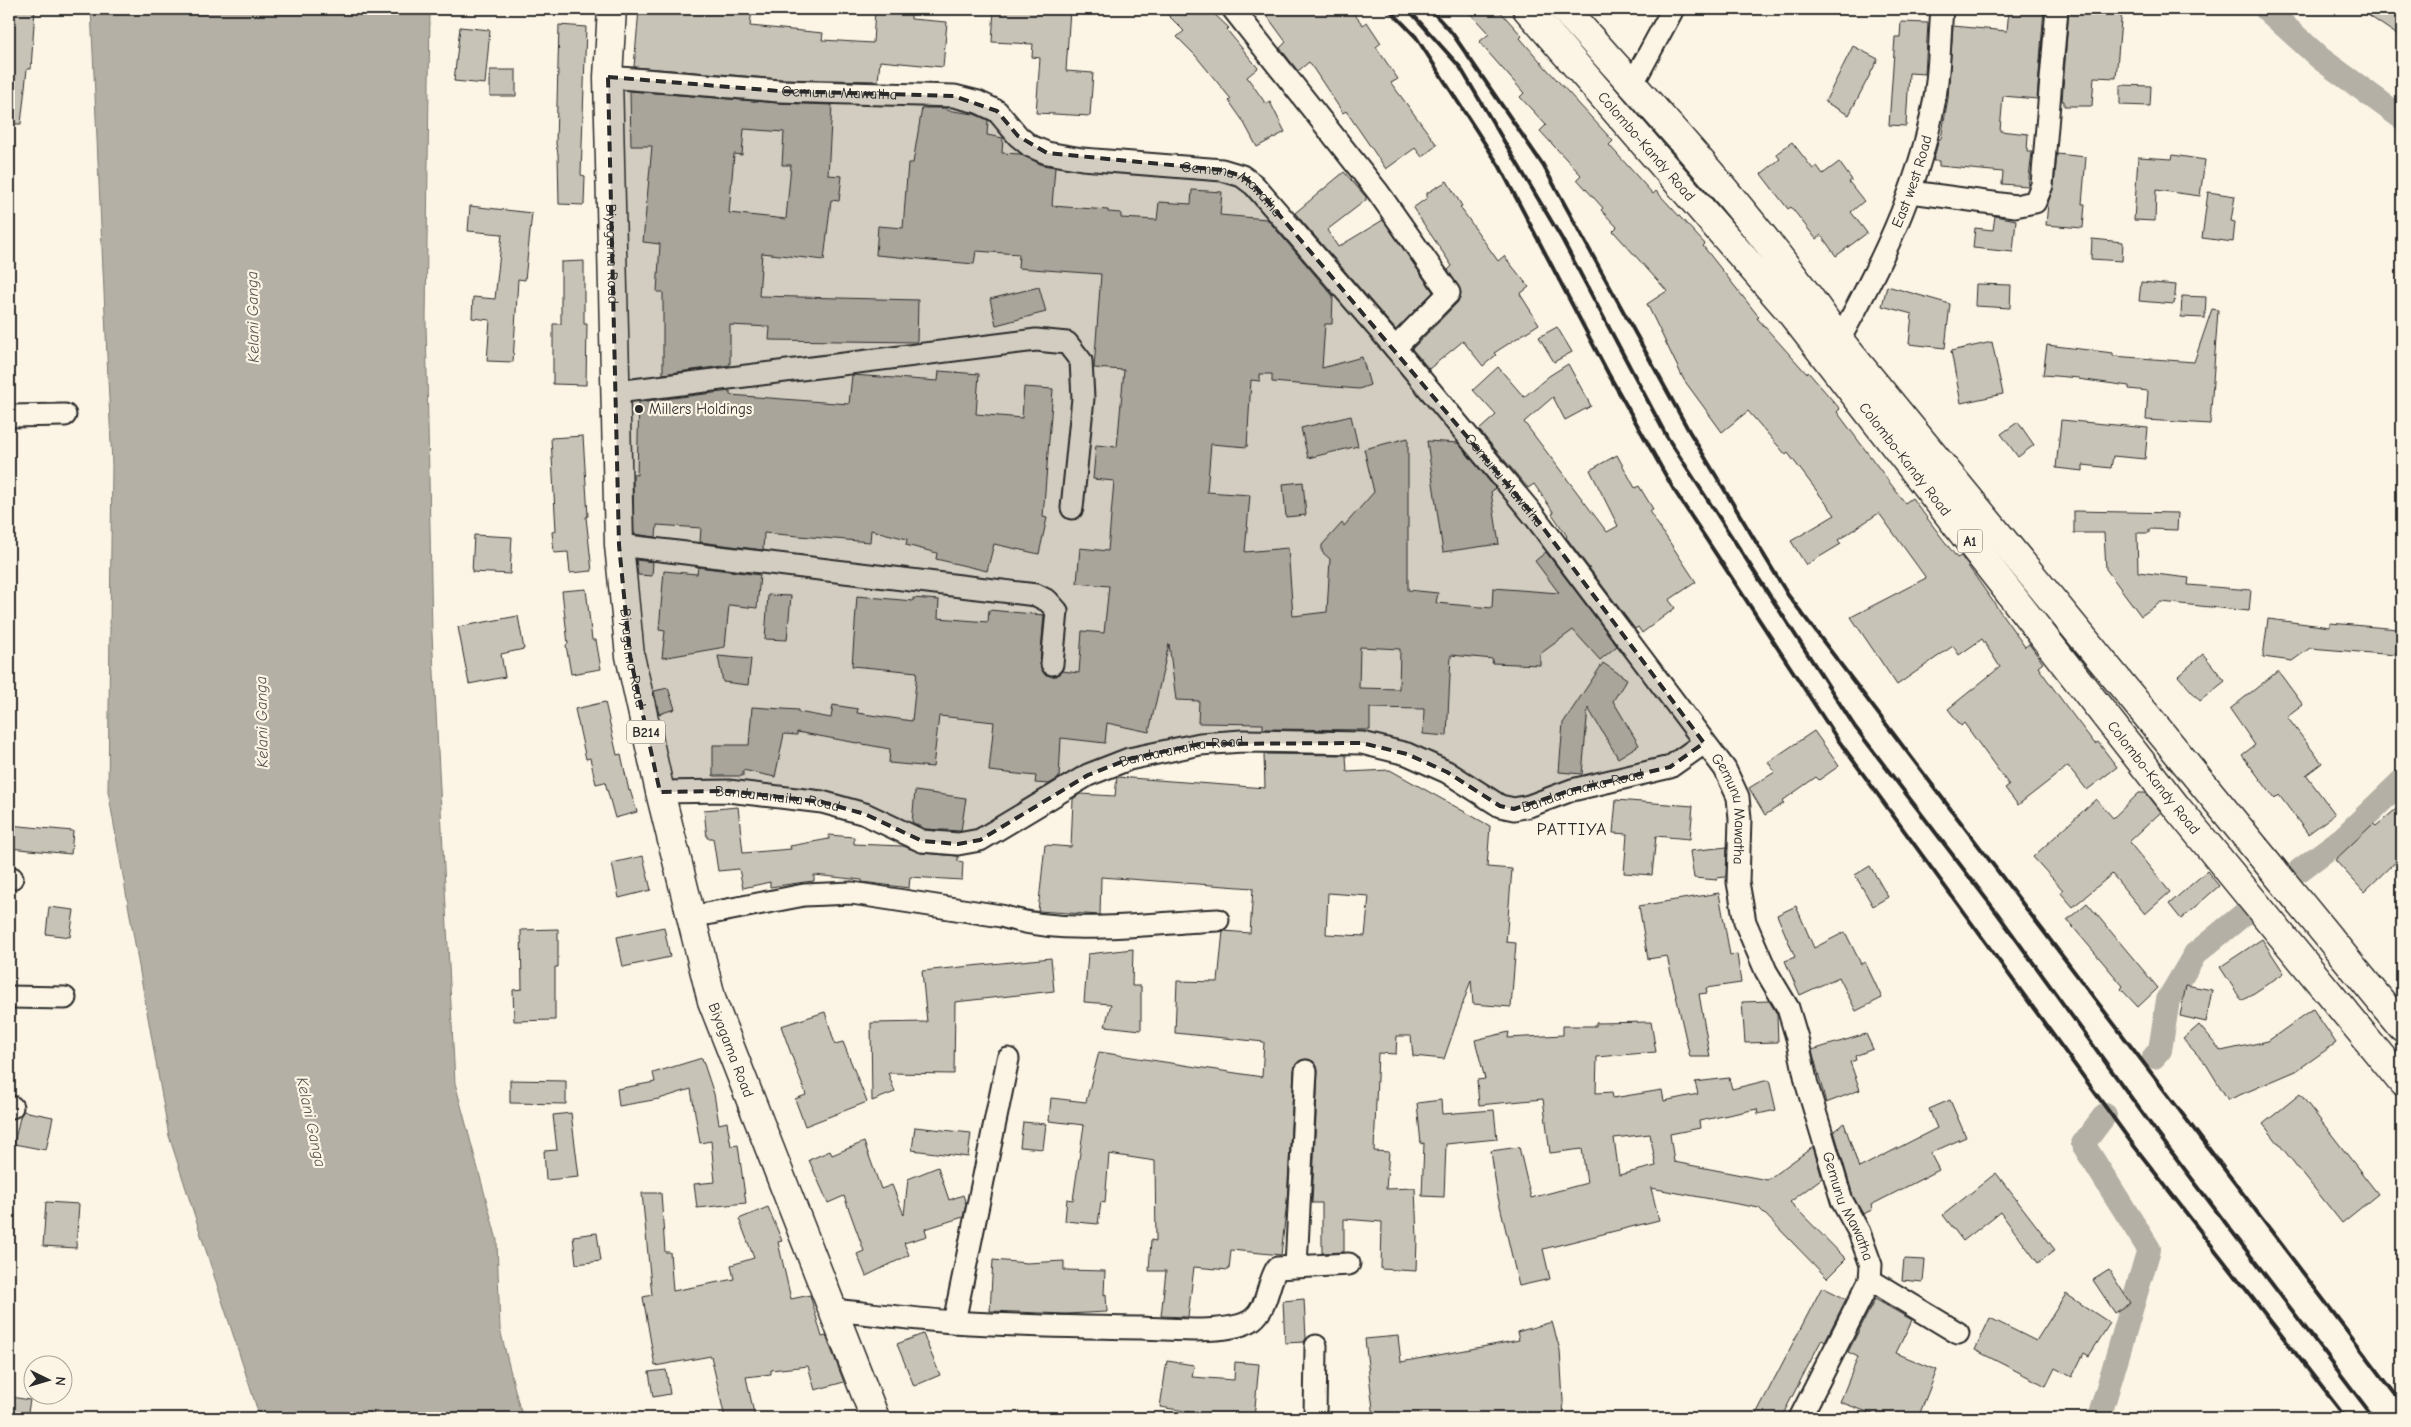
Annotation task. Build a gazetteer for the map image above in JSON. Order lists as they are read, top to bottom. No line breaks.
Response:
{"streets":{"main road":["Colombo-Kandy Road","Biyagama Road","A1","B214"],"street":["Gemunu Mawatha","East west Road","Bandaranaika Road"]},"crossings":[["Gemunu Mawatha","Biyagama Road"],["Gemunu Mawatha","Bandaranaika Road"],["Colombo-Kandy Road","East west Road"],["Biyagama Road","Bandaranaika Road"]],"districts":["PATTIYA"],"water":["Kelani Ganga"],"places":["Millers Holdings"],"north":"right"}
